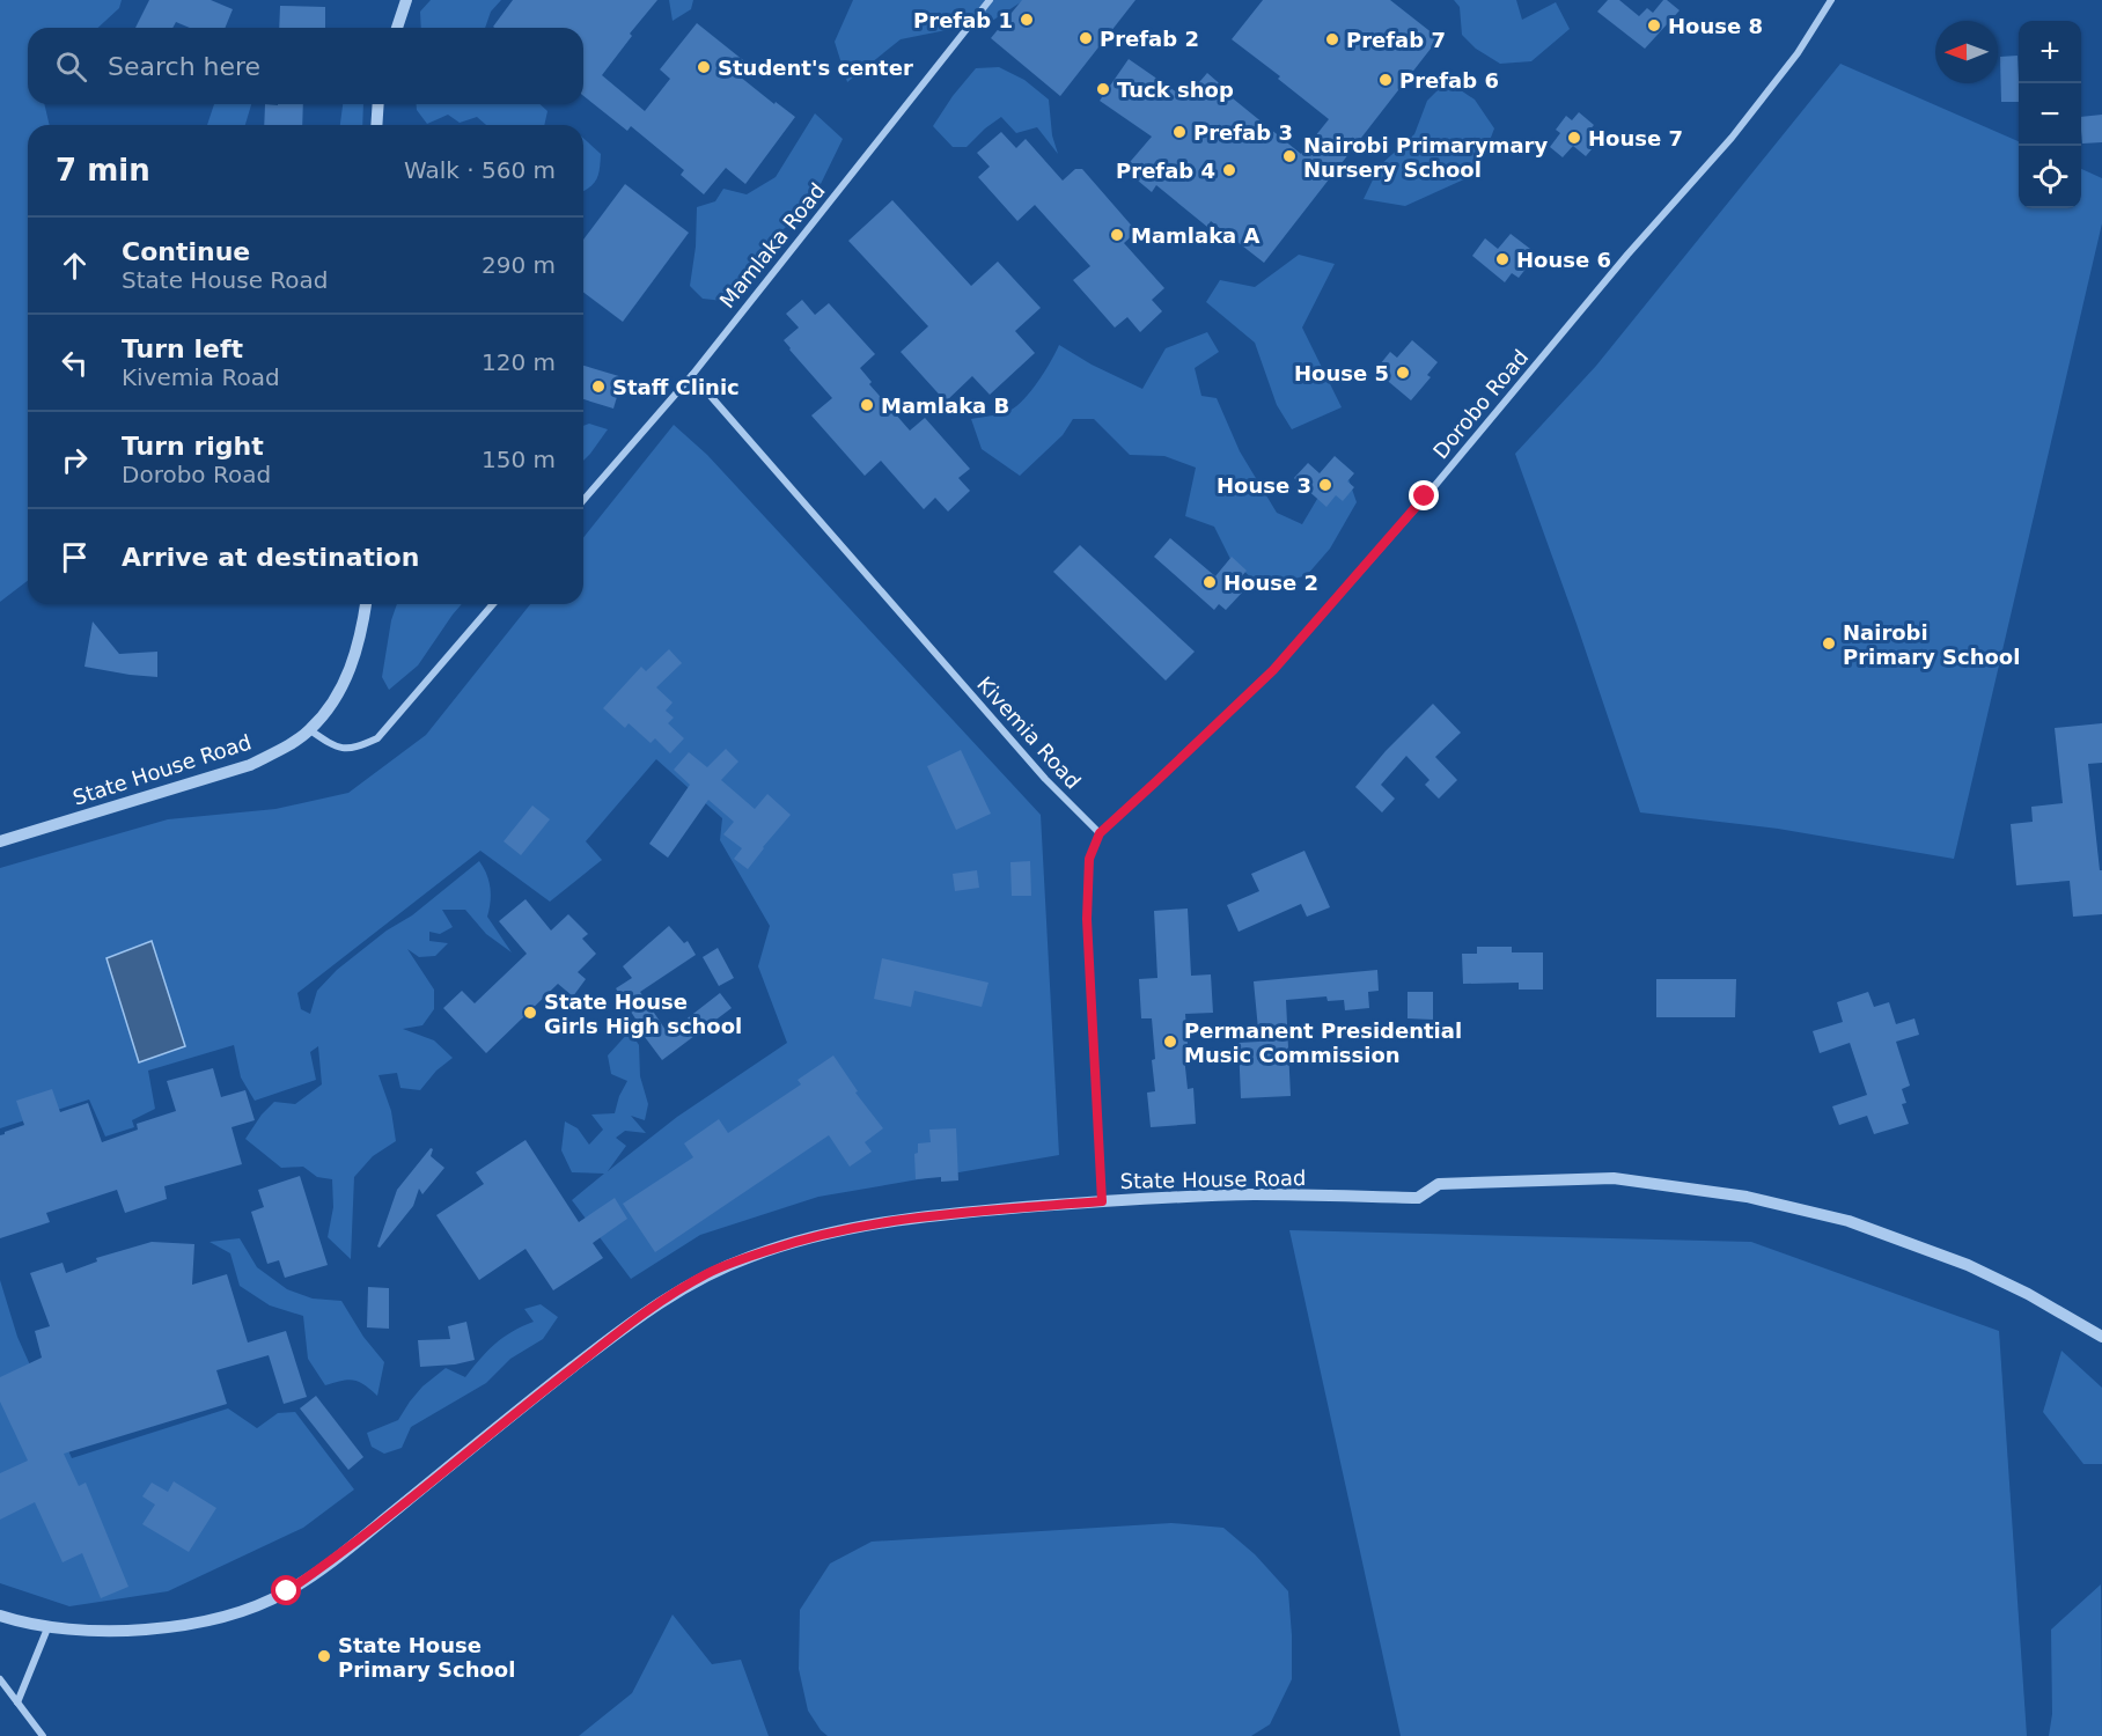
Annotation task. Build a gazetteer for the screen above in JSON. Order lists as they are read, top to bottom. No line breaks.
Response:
{"streets":{"street":["Mamlaka Road","Dorobo Road","Kivemia Road","State House Road"]},"crossings":[["Mamlaka Road","Kivemia Road"],["Dorobo Road","Kivemia Road"]],"places":["Prefab 1","House 8","Prefab 2","Prefab 7","Student's center","Prefab 6","Tuck shop","Prefab 3","House 7","Nairobi Primarymary Nursery School","Prefab 4","Mamlaka A","House 6","House 5","Staff Clinic","Mamlaka B","House 3","House 2","Nairobi Primary School","State House Girls High school","Permanent Presidential Music Commission","State House Primary School"],"north":"left","page":{"map_buttons":["+","−"],"search":"Search here","heading":["7 min","Walk · 560 m"],"list":[["Continue","State House Road","290 m"],["Turn left","Kivemia Road","120 m"],["Turn right","Dorobo Road","150 m"],"Arrive at destination"]}}
